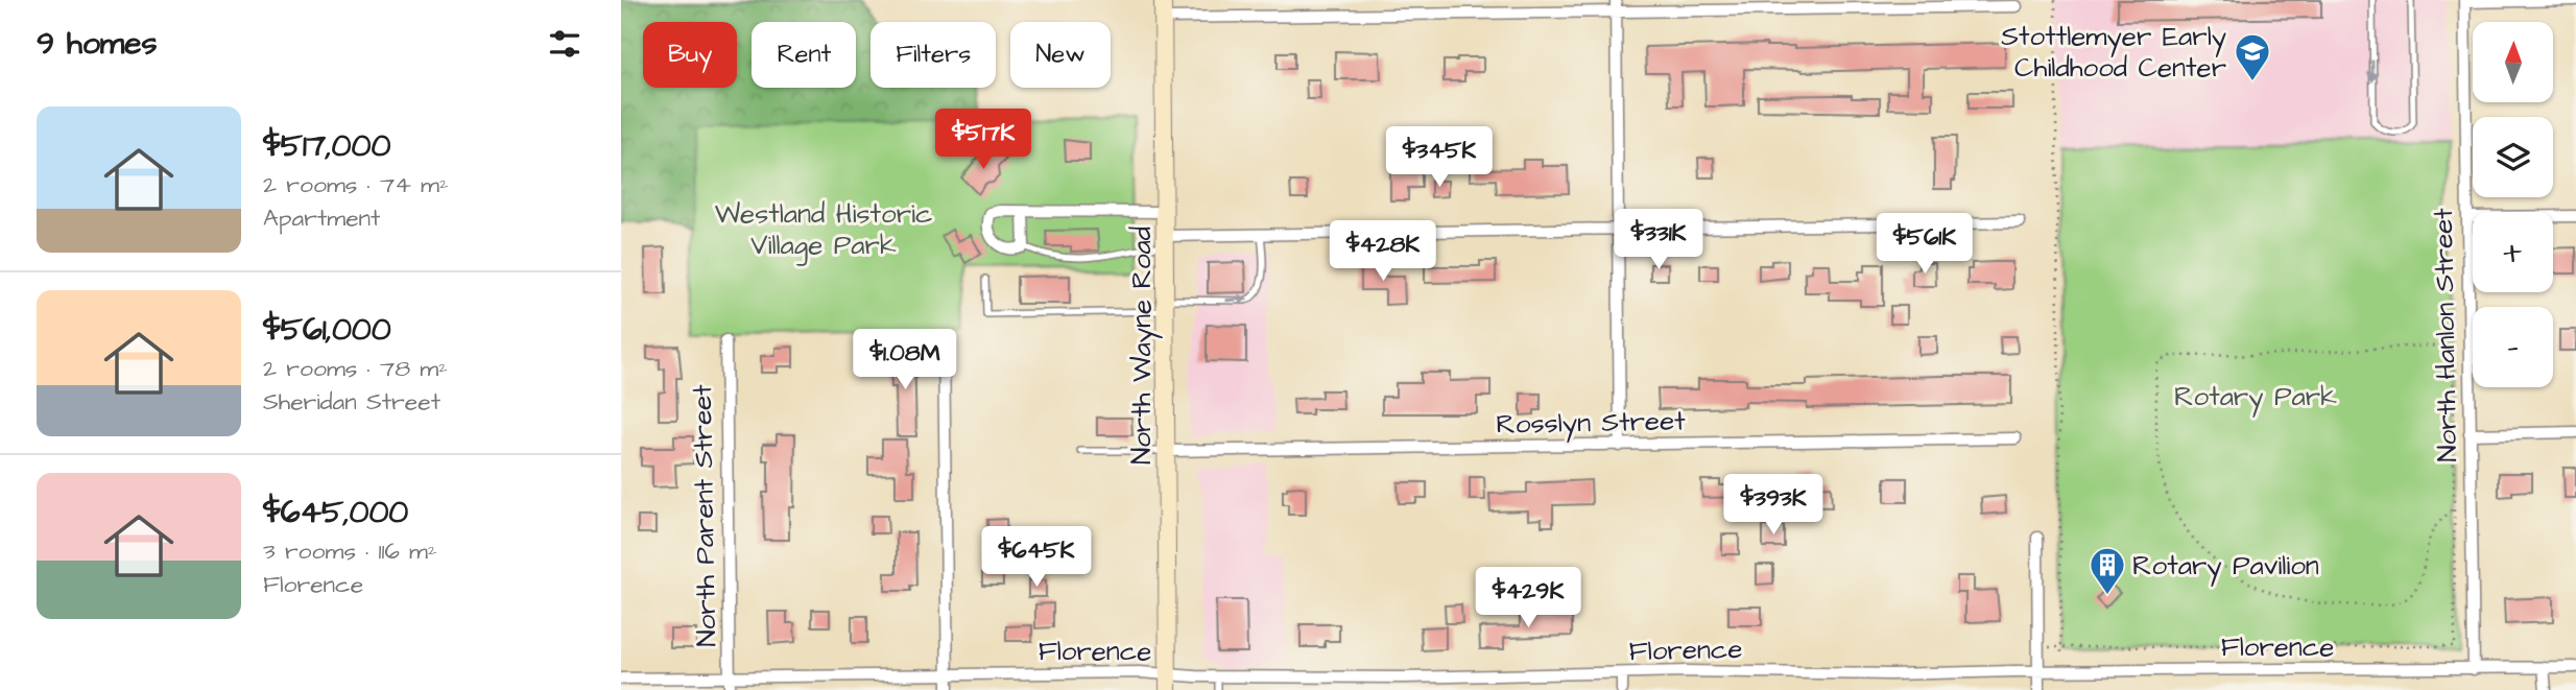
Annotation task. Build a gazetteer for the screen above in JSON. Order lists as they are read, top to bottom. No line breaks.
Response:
{"streets":{"main road":["North Wayne Road"],"street":["North Hanlon Street","Rosslyn Street","North Parent Street","Florence"]},"crossings":[["North Hanlon Street","Florence"],["North Wayne Road","Rosslyn Street"],["North Wayne Road","Florence"],["North Parent Street","Florence"]],"parks":["Westland Historic Village Park","Rotary Park"],"places":{"school or university":["Stottlemyer Early Childhood Center"],"building":["Rotary Pavilion"]},"north":"top","page":{"heading":"9 homes","map_buttons":["+","−"],"chip":["Buy","Rent","Filters","New"],"list":[{"name":"$517,000","note":"2 rooms · 74 m² · Apartment"},{"name":"$561,000","note":"2 rooms · 78 m² · Sheridan Street"},{"name":"$645,000","note":"3 rooms · 116 m² · Florence"}],"price":["$517K","$345K","$331K","$561K","$428K","$1.08M","$393K","$645K","$429K"]}}
